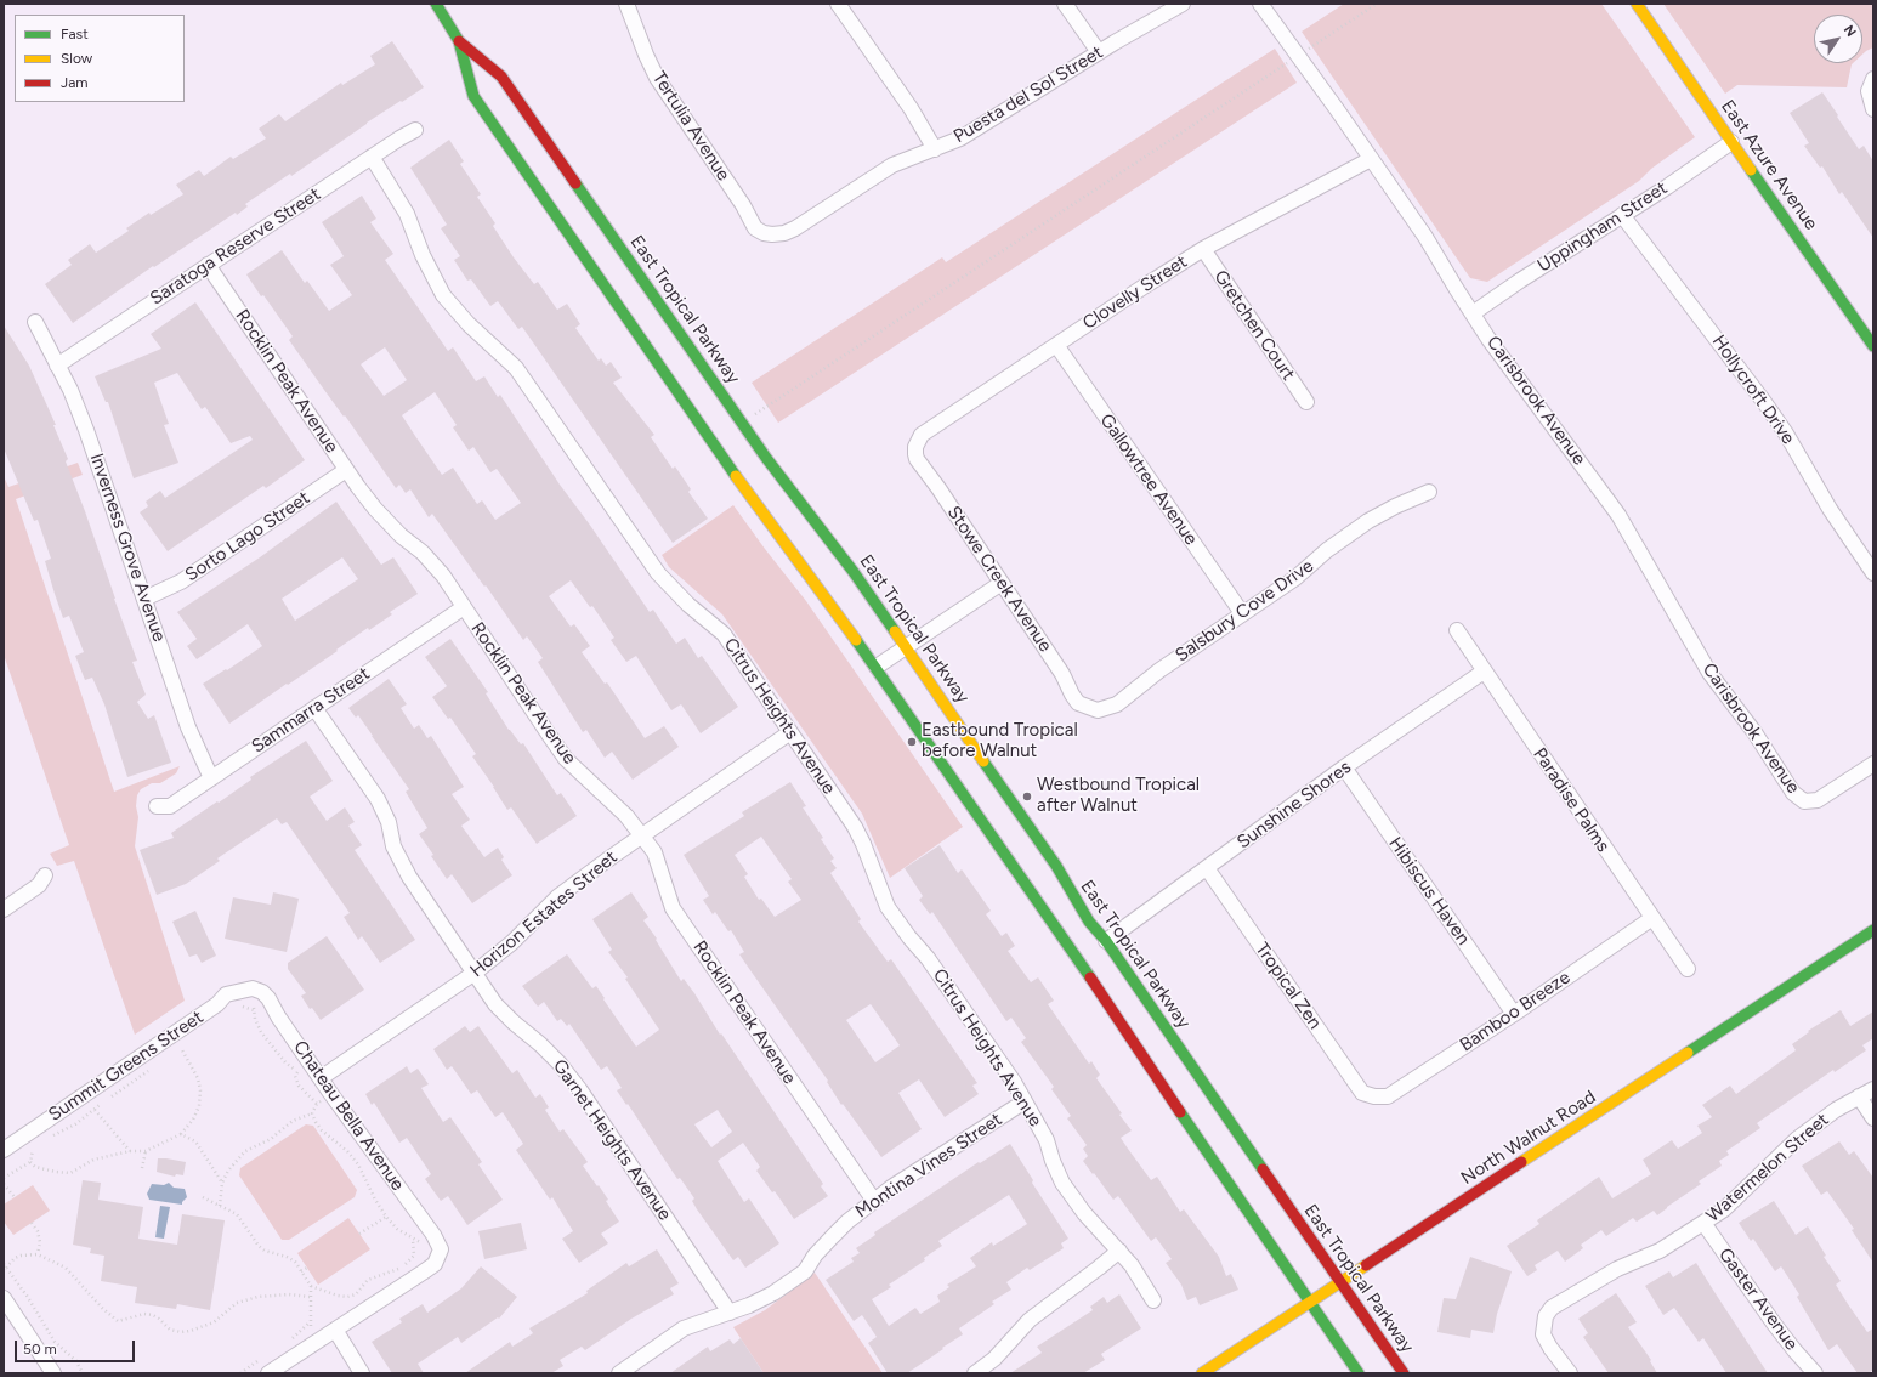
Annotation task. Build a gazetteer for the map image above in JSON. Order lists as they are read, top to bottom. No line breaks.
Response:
{"streets":{"main road":["East Azure Avenue","East Tropical Parkway","North Walnut Road"],"street":["Puesta del Sol Street","Tertulia Avenue","Uppingham Street","Saratoga Reserve Street","Clovelly Street","Gretchen Court","Rocklin Peak Avenue","Hollycroft Drive","Carisbrook Avenue","Gallowtree Avenue","Sorto Lago Street","Inverness Grove Avenue","Stowe Creek Avenue","Salsbury Cove Drive","Sammarra Street","Citrus Heights Avenue","Paradise Palms","Sunshine Shores","Hibiscus Haven","Horizon Estates Street","Tropical Zen","Bamboo Breeze","Summit Greens Street","Chateau Bella Avenue","Garnet Heights Avenue","Montina Vines Street","Watermelon Street","Gaster Avenue"]},"crossings":[["Puesta del Sol Street","Tertulia Avenue"],["East Azure Avenue","Uppingham Street"],["Uppingham Street","Hollycroft Drive"],["Uppingham Street","Carisbrook Avenue"],["Saratoga Reserve Street","Rocklin Peak Avenue"],["Saratoga Reserve Street","Inverness Grove Avenue"],["Saratoga Reserve Street","Citrus Heights Avenue"],["Clovelly Street","Gretchen Court"],["Clovelly Street","Carisbrook Avenue"],["Clovelly Street","Gallowtree Avenue"],["Clovelly Street","Stowe Creek Avenue"],["East Tropical Parkway","Sunshine Shores"],["East Tropical Parkway","North Walnut Road"],["Rocklin Peak Avenue","Sorto Lago Street"],["Rocklin Peak Avenue","Sammarra Street"],["Rocklin Peak Avenue","Horizon Estates Street"],["Rocklin Peak Avenue","Montina Vines Street"],["Gallowtree Avenue","Salsbury Cove Drive"],["Sorto Lago Street","Inverness Grove Avenue"],["Inverness Grove Avenue","Sammarra Street"],["Stowe Creek Avenue","Salsbury Cove Drive"],["Sammarra Street","Garnet Heights Avenue"],["Citrus Heights Avenue","Horizon Estates Street"],["Citrus Heights Avenue","Montina Vines Street"],["Paradise Palms","Sunshine Shores"],["Paradise Palms","Bamboo Breeze"],["Sunshine Shores","Hibiscus Haven"],["Sunshine Shores","Tropical Zen"],["Hibiscus Haven","Bamboo Breeze"],["Horizon Estates Street","Chateau Bella Avenue"],["Horizon Estates Street","Garnet Heights Avenue"],["Tropical Zen","Bamboo Breeze"],["Summit Greens Street","Chateau Bella Avenue"],["Garnet Heights Avenue","Montina Vines Street"],["Watermelon Street","Gaster Avenue"]],"places":["Eastbound Tropical before Walnut","Westbound Tropical after Walnut"],"legend":["Fast","Slow","Jam"],"scale_bar":"50 m","north":"top right"}
